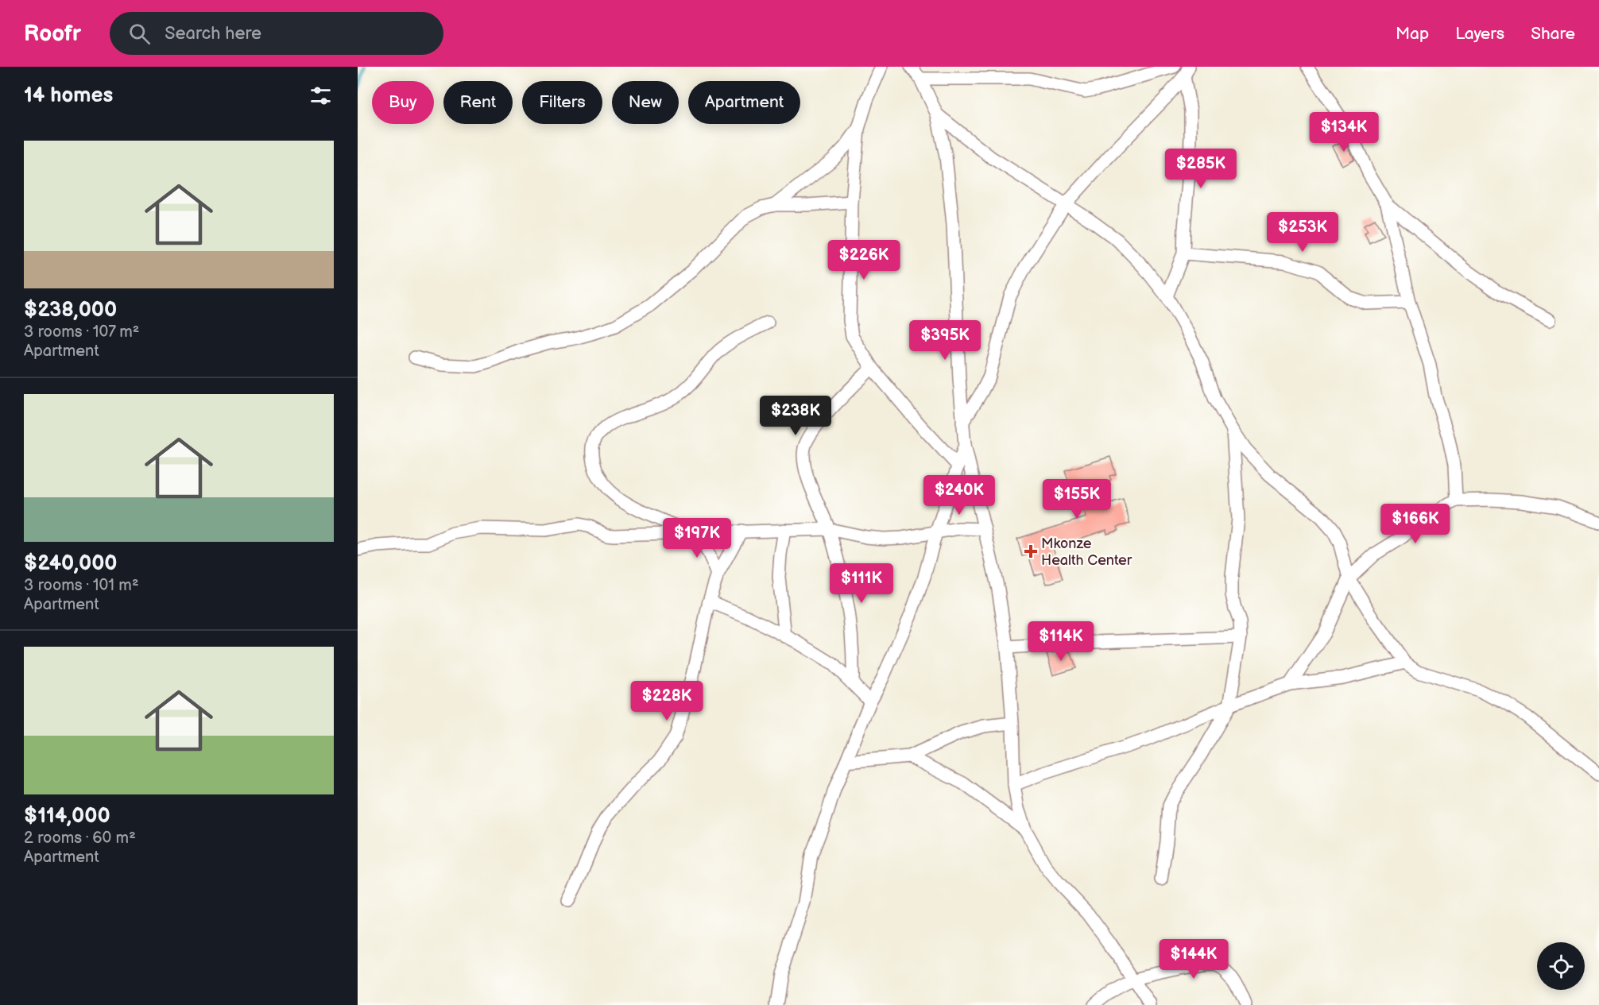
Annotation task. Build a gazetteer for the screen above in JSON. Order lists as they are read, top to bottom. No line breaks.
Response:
{"places":{"health":["Mkonze Health Center"]},"page":{"header":"Roofr","search":"Search here","nav":["Map","Layers","Share"],"heading":"14 homes","chip":["Buy","Rent","Filters","New","Apartment"],"price":["$134K","$285K","$253K","$226K","$395K","$238K","$240K","$155K","$166K","$197K","$111K","$114K","$228K","$144K"],"list":[{"name":"$238,000","note":"3 rooms · 107 m² · Apartment"},{"name":"$240,000","note":"3 rooms · 101 m² · Apartment"},{"name":"$114,000","note":"2 rooms · 60 m² · Apartment"}]}}
